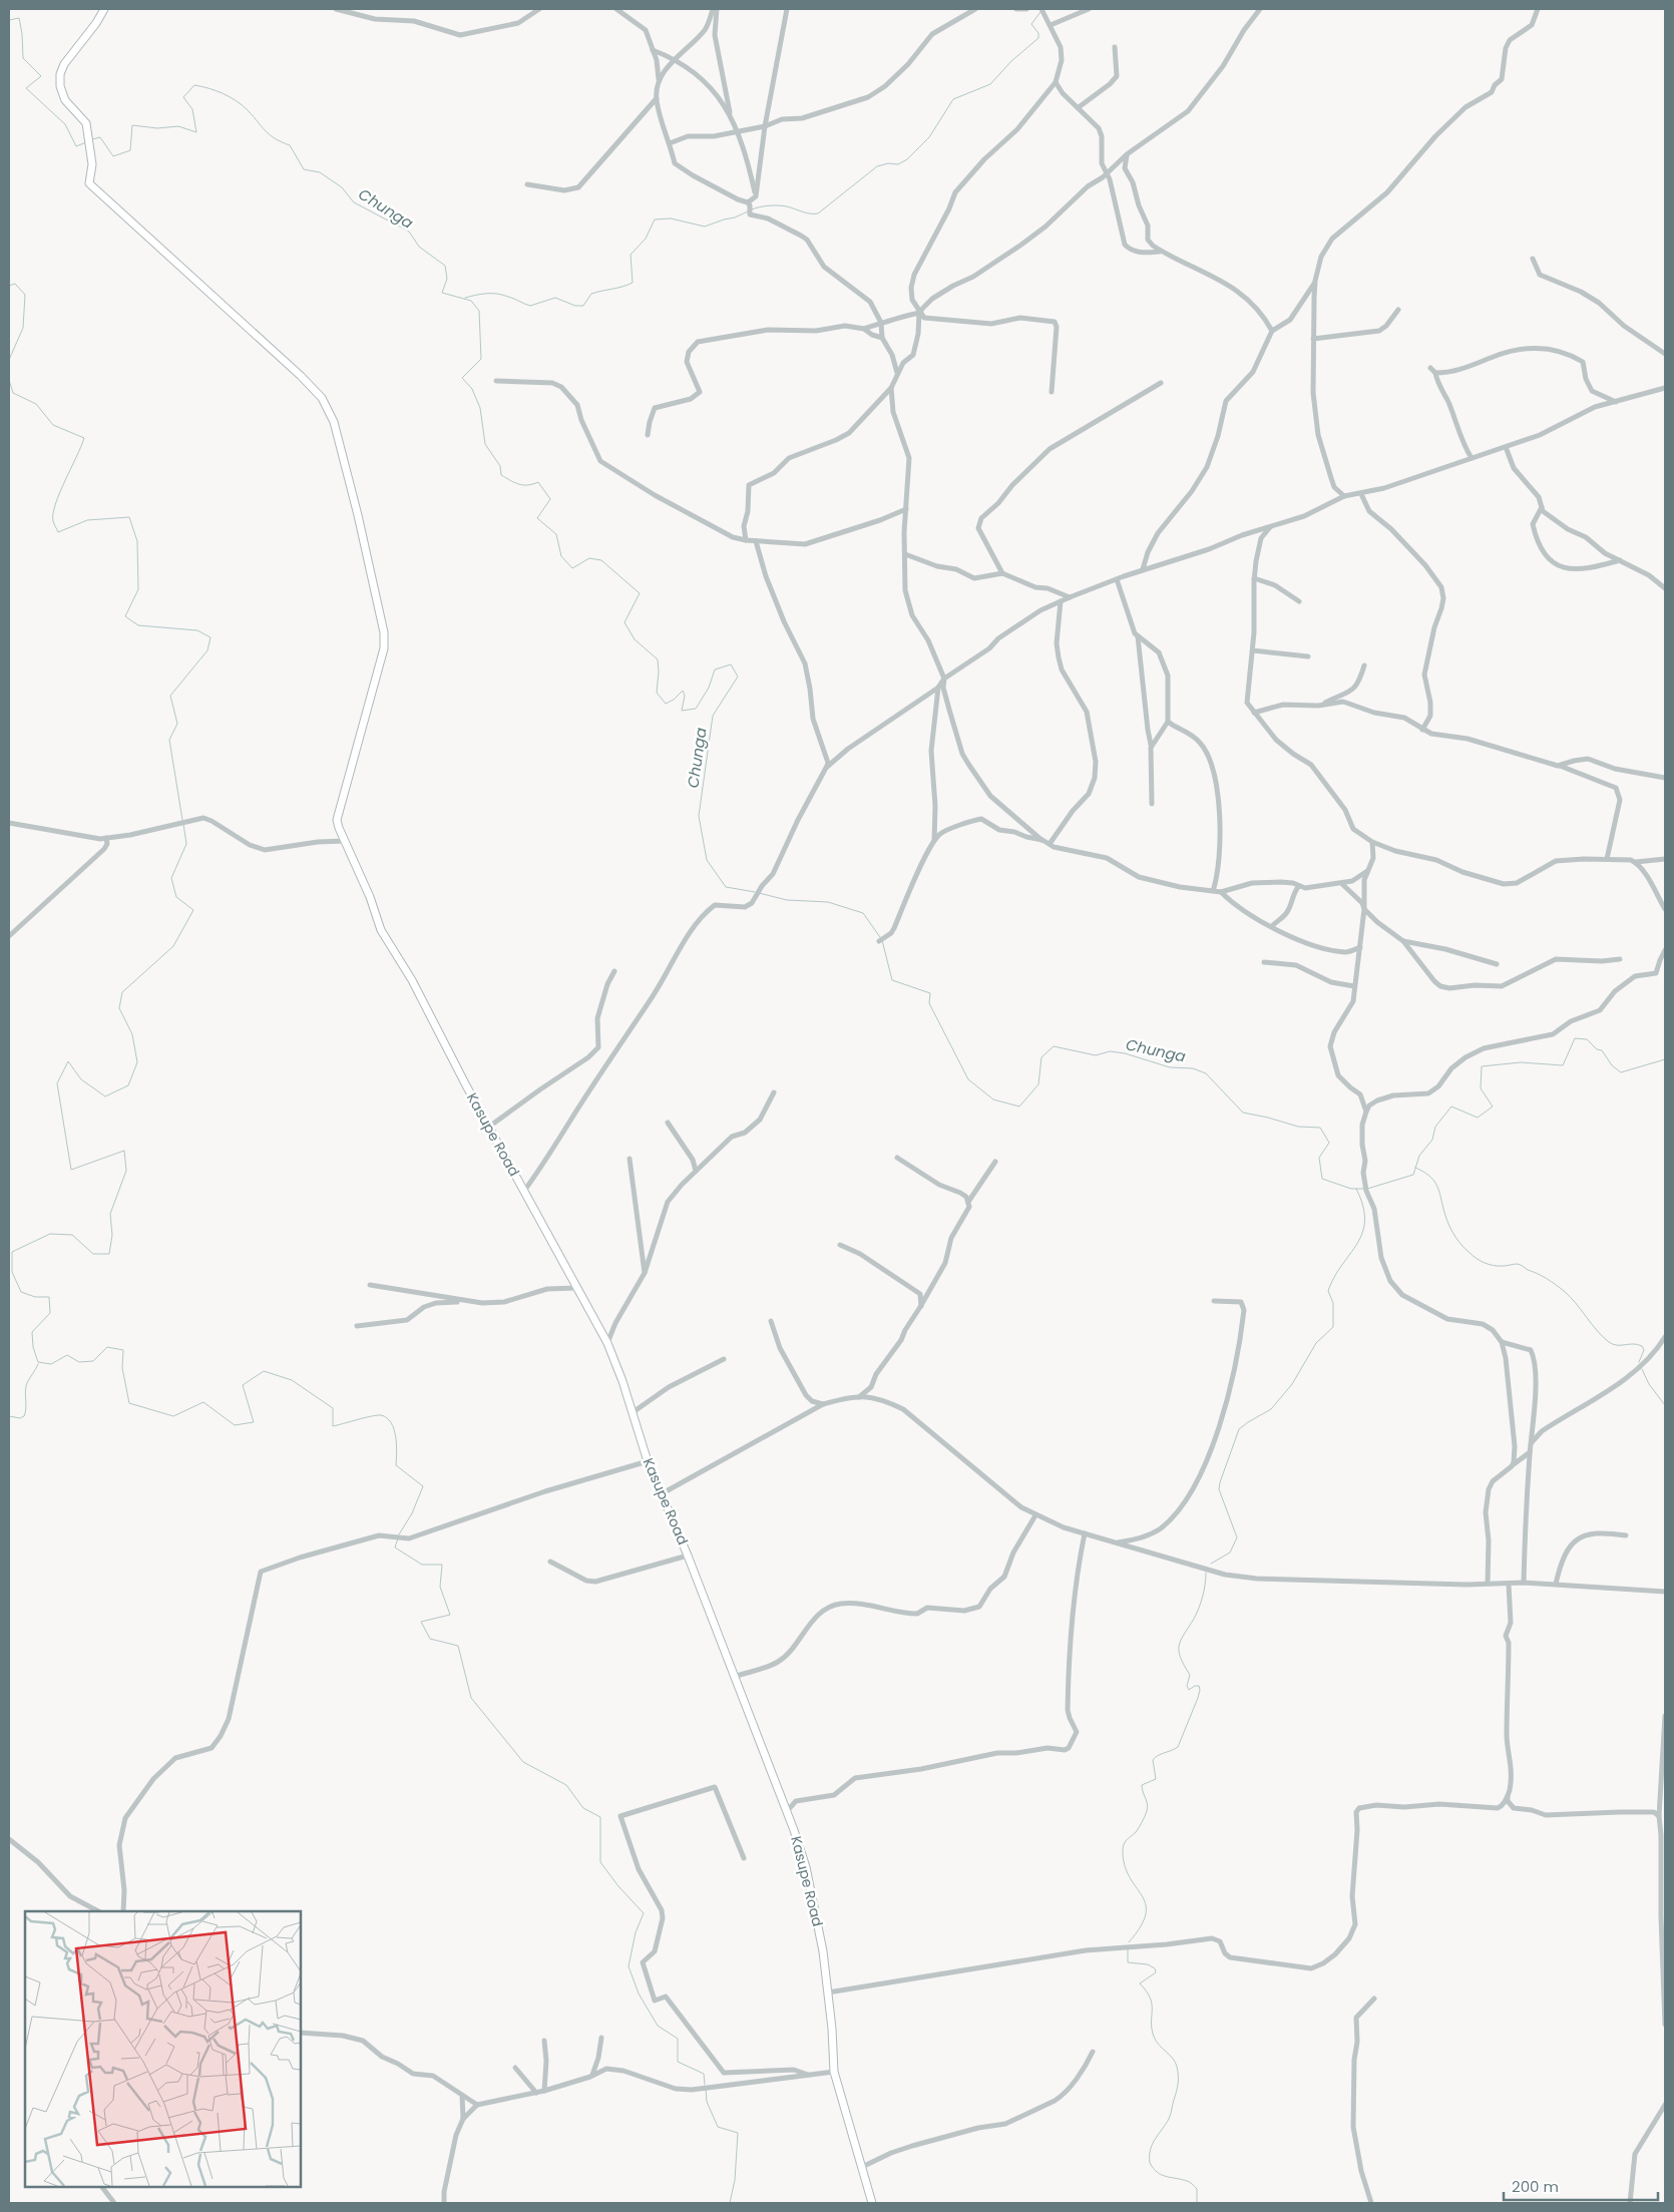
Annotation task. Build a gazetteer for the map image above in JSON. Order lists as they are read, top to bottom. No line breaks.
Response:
{"streets":{"street":["Kasupe Road"]},"water":["Chunga"],"scale_bar":"200 m"}
